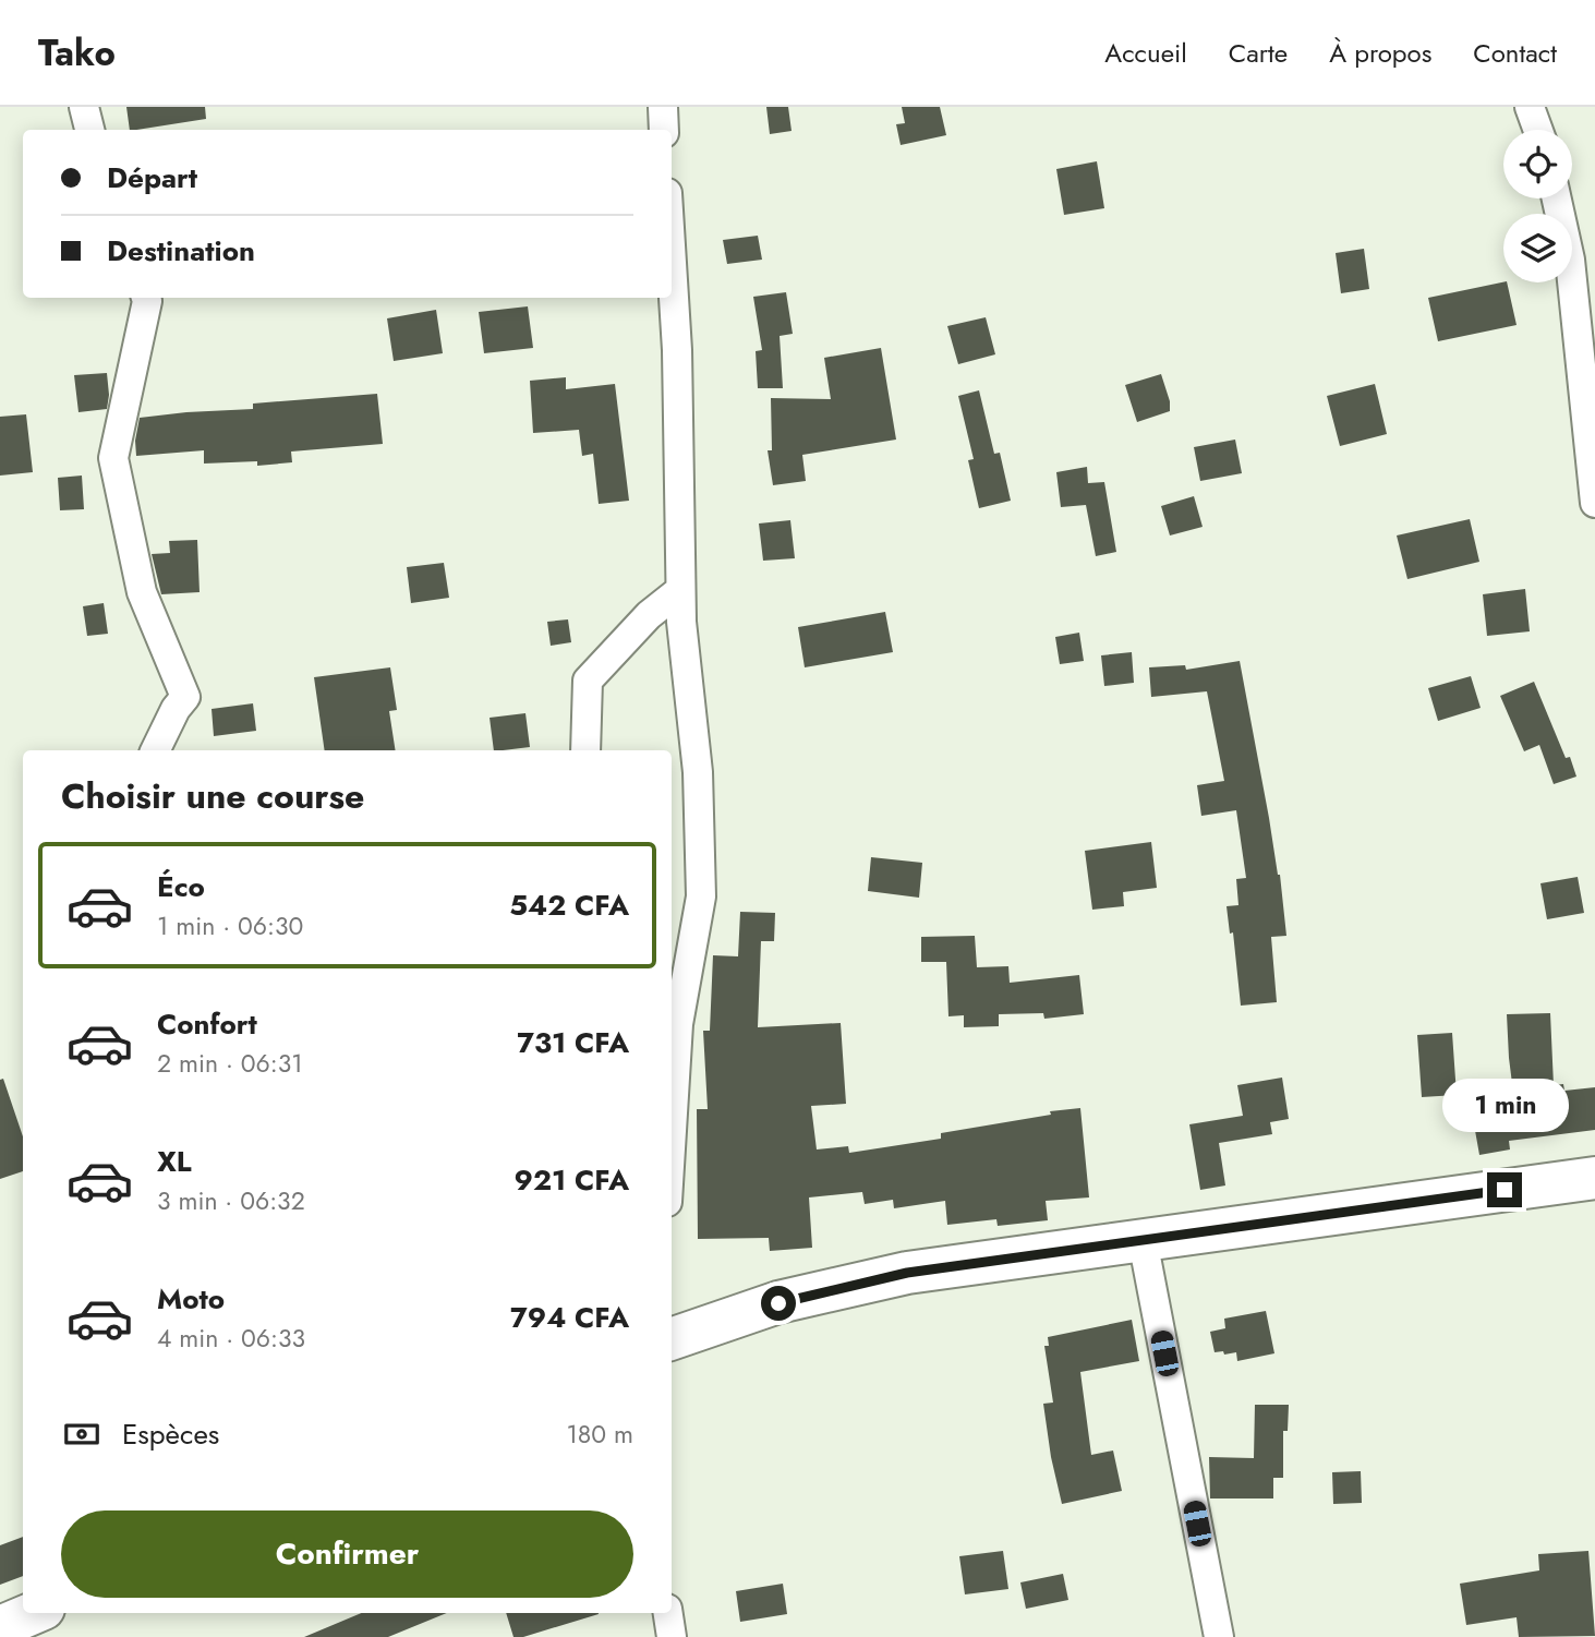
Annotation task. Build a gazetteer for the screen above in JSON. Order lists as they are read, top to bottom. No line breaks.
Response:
{"page":{"header":"Tako","nav":["Accueil","Carte","À propos","Contact"],"banner":["Départ","Destination"],"heading":"Choisir une course","list":[{"name":"Éco","note":"1 min · 06:30","value":"542 CFA"},{"name":"Confort","note":"2 min · 06:31","value":"731 CFA"},{"name":"XL","note":"3 min · 06:32","value":"921 CFA"},{"name":"Moto","note":"4 min · 06:33","value":"794 CFA"}],"bubble":"1 min","pay":["Espèces","180 m"],"buttons":"Confirmer"}}
